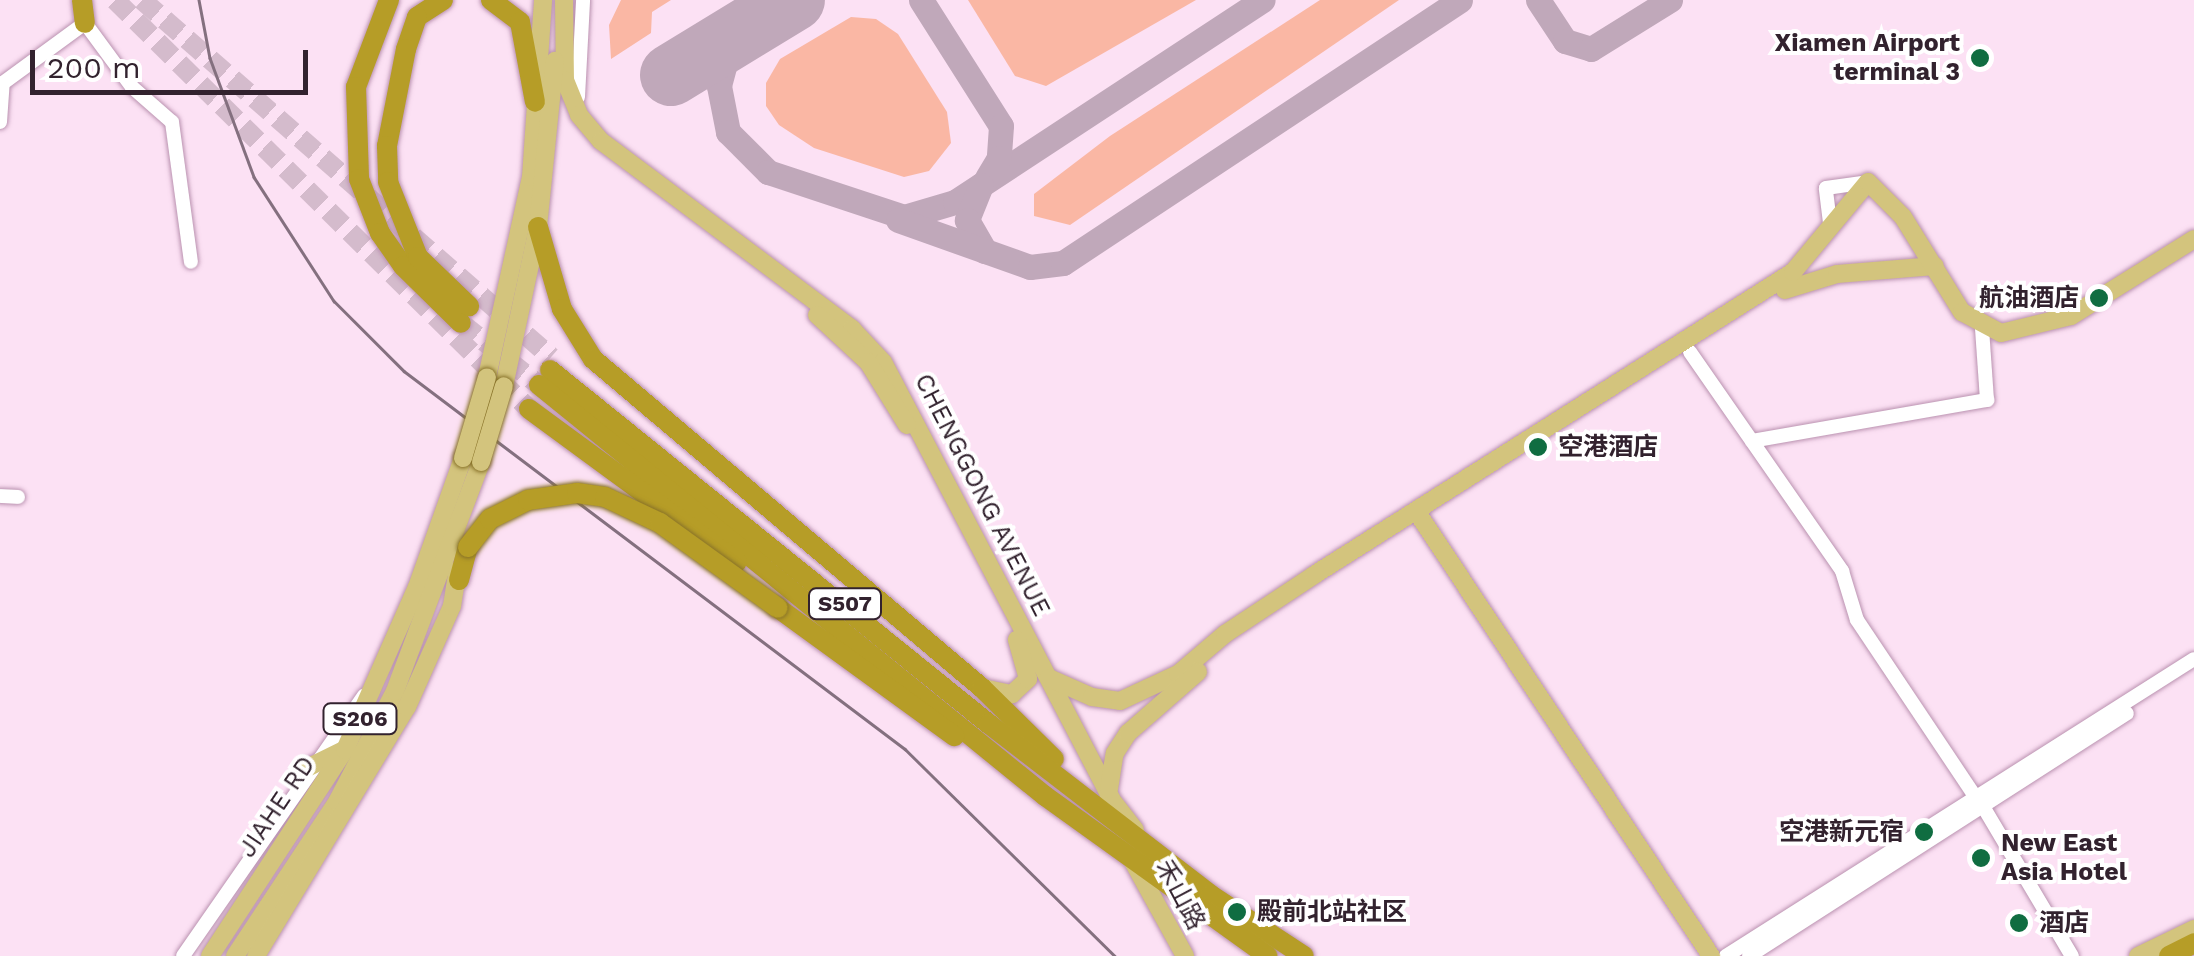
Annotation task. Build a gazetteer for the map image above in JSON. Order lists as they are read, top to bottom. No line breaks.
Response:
{"streets":{"highway":["CHENGGONG AVENUE","S507"],"main road":["S206","JIAHE RD","禾山路"]},"crossings":[["CHENGGONG AVENUE","S507"],["CHENGGONG AVENUE","禾山路"]],"places":["Xiamen Airport terminal 3","航油酒店","空港酒店","空港新元宿","New East Asia Hotel","殿前北站社区","酒店"],"scale_bar":"200 m"}
